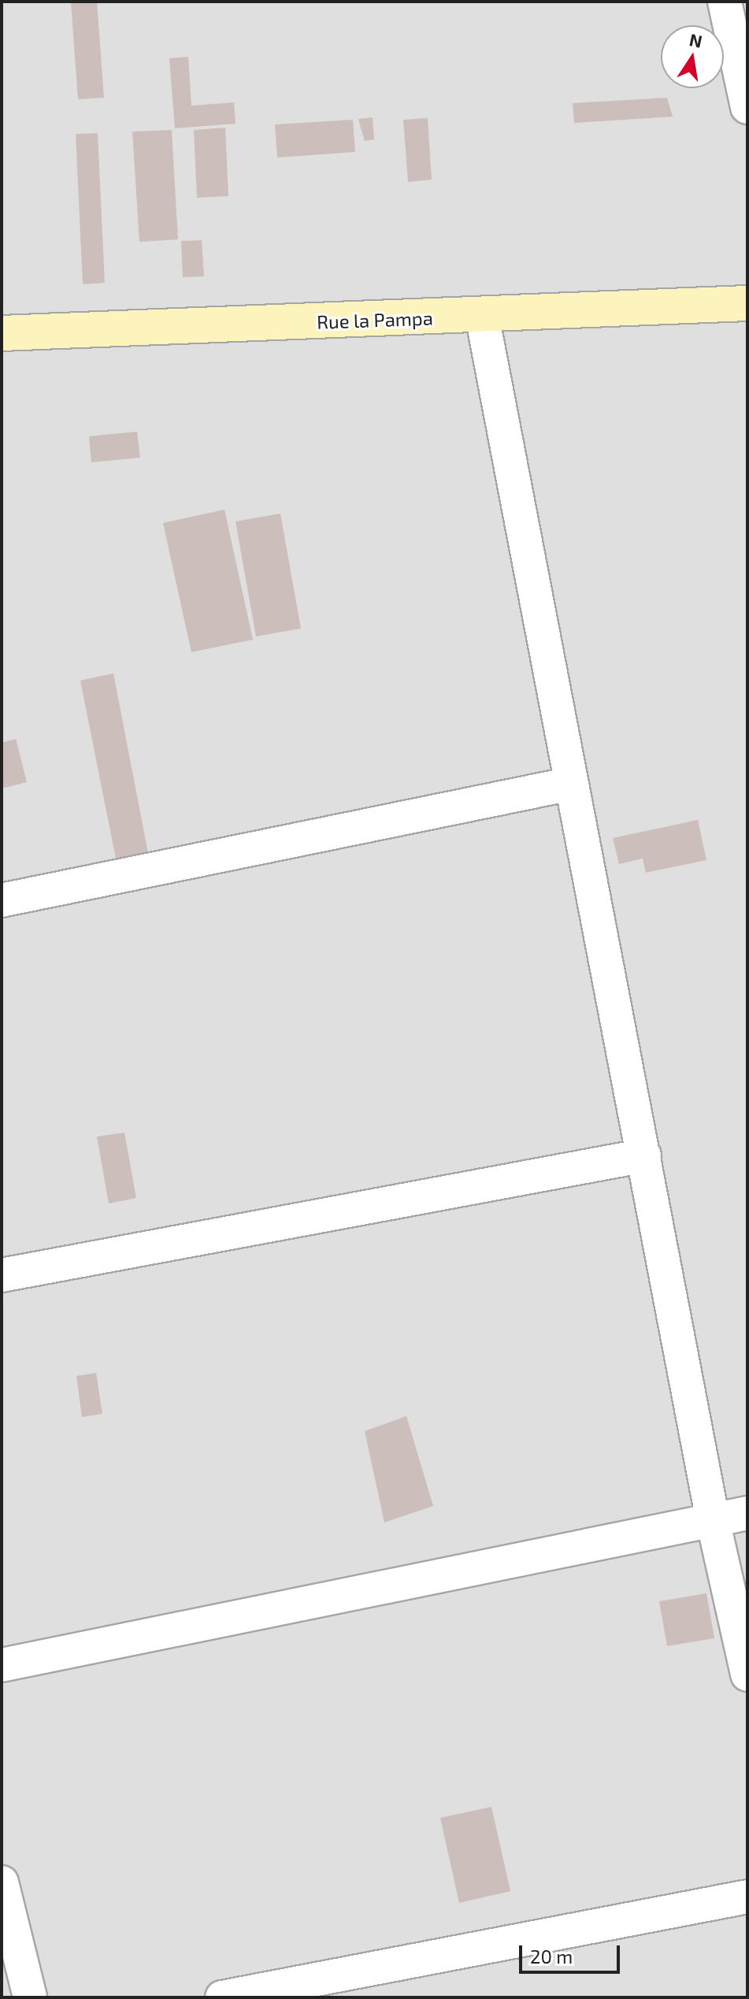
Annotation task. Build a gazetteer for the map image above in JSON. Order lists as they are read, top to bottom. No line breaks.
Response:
{"streets":{"street":["Rue la Pampa"]},"scale_bar":"20 m","north":"top"}
